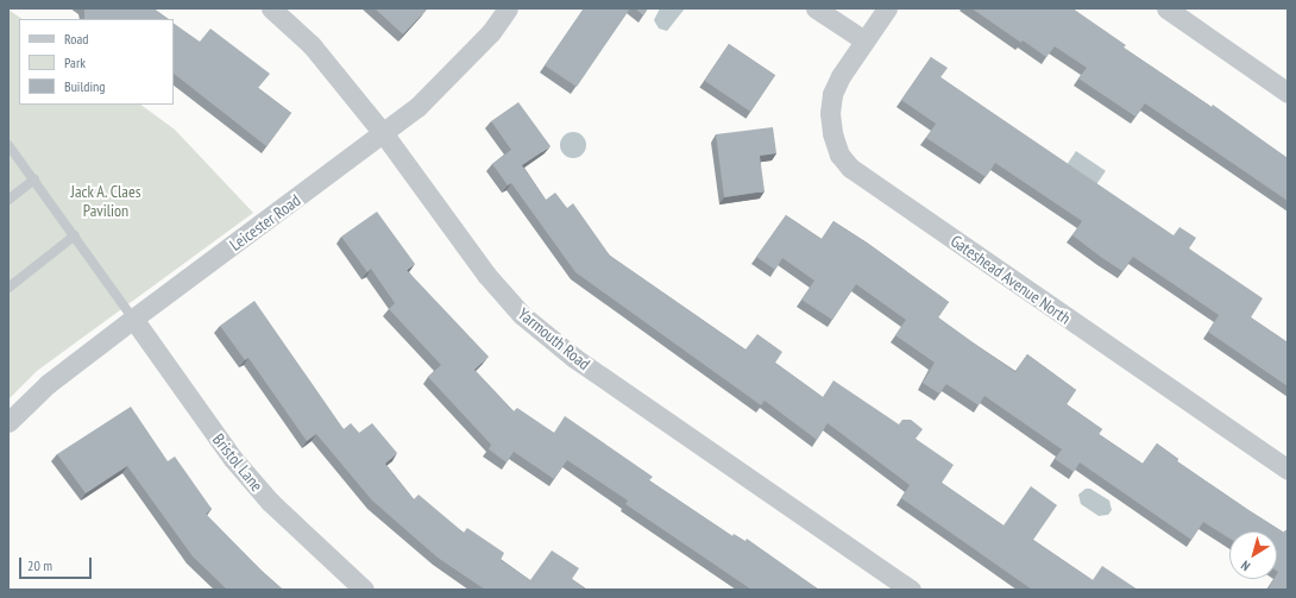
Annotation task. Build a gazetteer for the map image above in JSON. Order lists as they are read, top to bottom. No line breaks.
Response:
{"streets":{"street":["Leicester Road","Gateshead Avenue North","Yarmouth Road","Bristol Lane"]},"crossings":[["Leicester Road","Yarmouth Road"],["Leicester Road","Bristol Lane"]],"parks":["Jack A. Claes Pavilion"],"legend":["Road","Park","Building"],"scale_bar":"20 m","north":"bottom left"}
